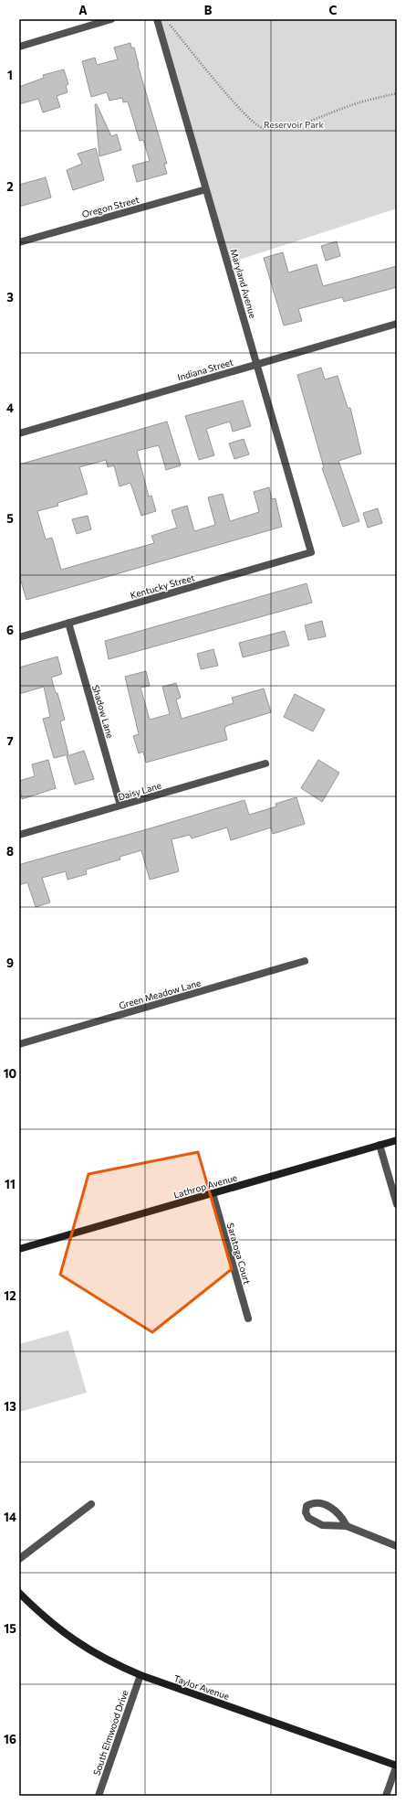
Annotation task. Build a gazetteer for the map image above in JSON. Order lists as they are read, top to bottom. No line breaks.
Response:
{"streets":{"street":["Oregon Street","Maryland Avenue","Indiana Street","Kentucky Street","Shadow Lane","Daisy Lane","Green Meadow Lane","Lathrop Avenue","Saratoga Court","Taylor Avenue","South Elmwood Drive"]},"crossings":[["Oregon Street","Maryland Avenue"],["Maryland Avenue","Indiana Street"],["Maryland Avenue","Kentucky Street"],["Kentucky Street","Shadow Lane"],["Shadow Lane","Daisy Lane"],["Lathrop Avenue","Saratoga Court"],["Taylor Avenue","South Elmwood Drive"]],"parks":["Reservoir Park"],"grid":{"columns":["A","B","C"],"rows":["1","2","3","4","5","6","7","8","9","10","11","12","13","14","15","16"]}}
